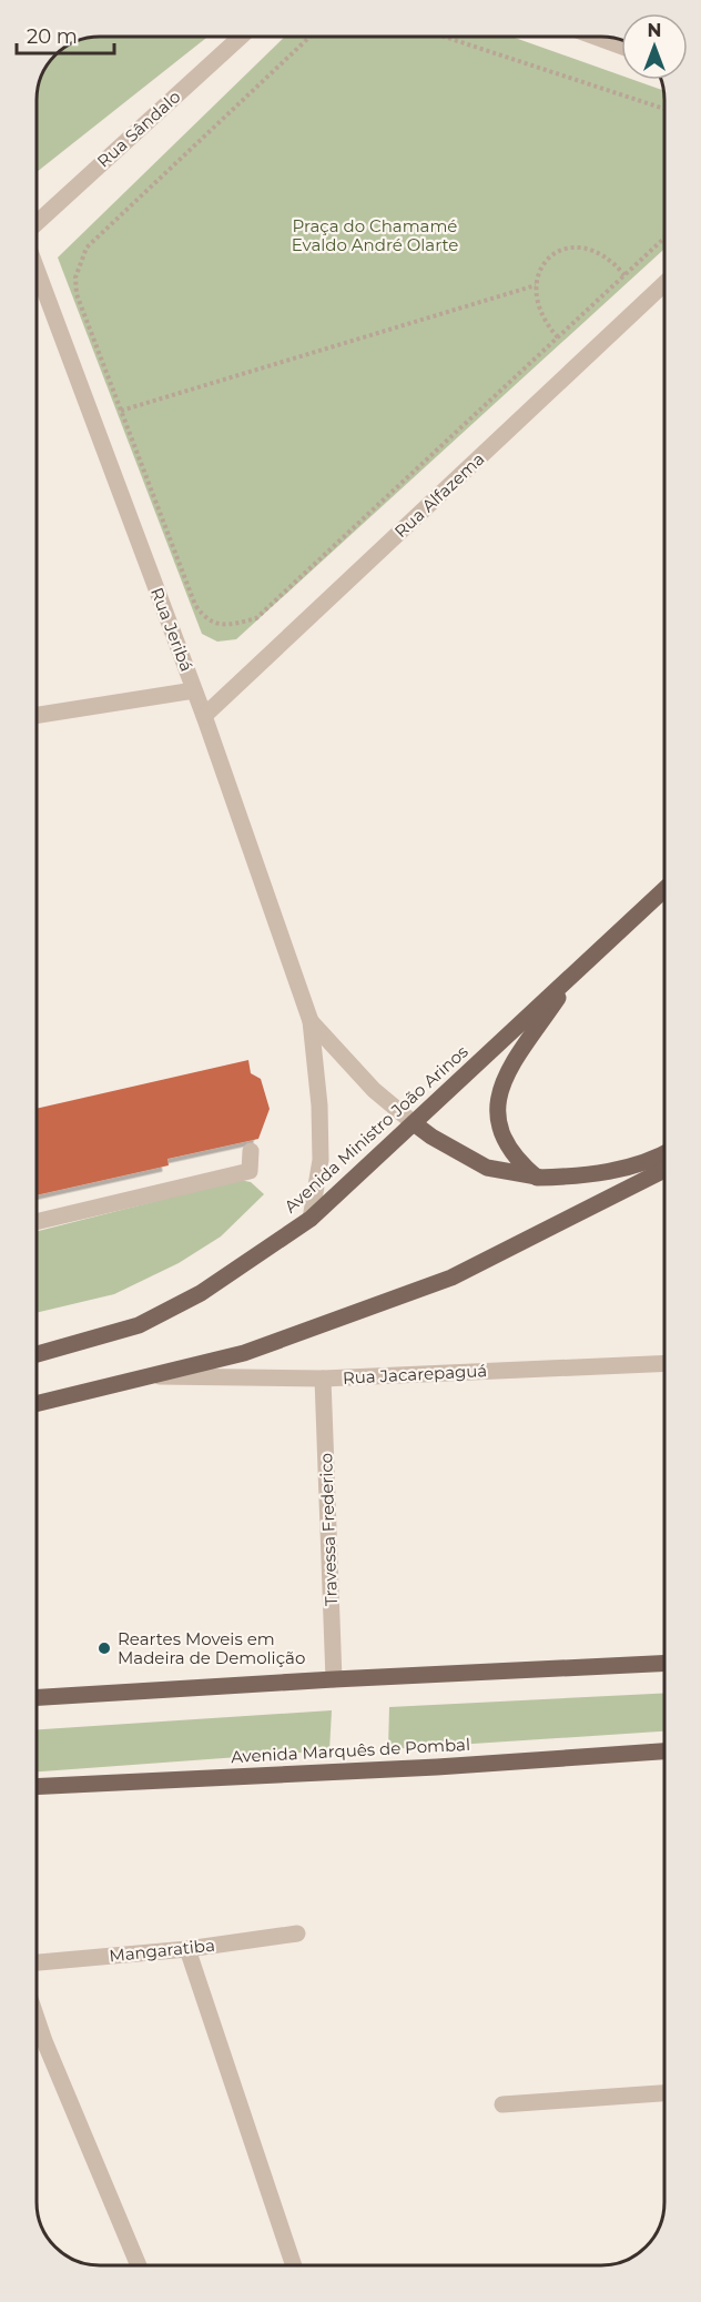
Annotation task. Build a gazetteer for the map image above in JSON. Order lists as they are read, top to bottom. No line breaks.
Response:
{"streets":{"main road":["Avenida Ministro João Arinos","Avenida Marquês de Pombal"],"street":["Rua Sândalo","Rua Alfazema","Rua Jeribá","Rua Jacarepaguá","Travessa Frederico","Mangaratiba"]},"crossings":[["Rua Alfazema","Rua Jeribá"],["Rua Jacarepaguá","Travessa Frederico"]],"parks":["Praça do Chamamé Evaldo André Olarte"],"places":["Reartes Moveis em Madeira de Demolição"],"scale_bar":"20 m","north":"top"}
